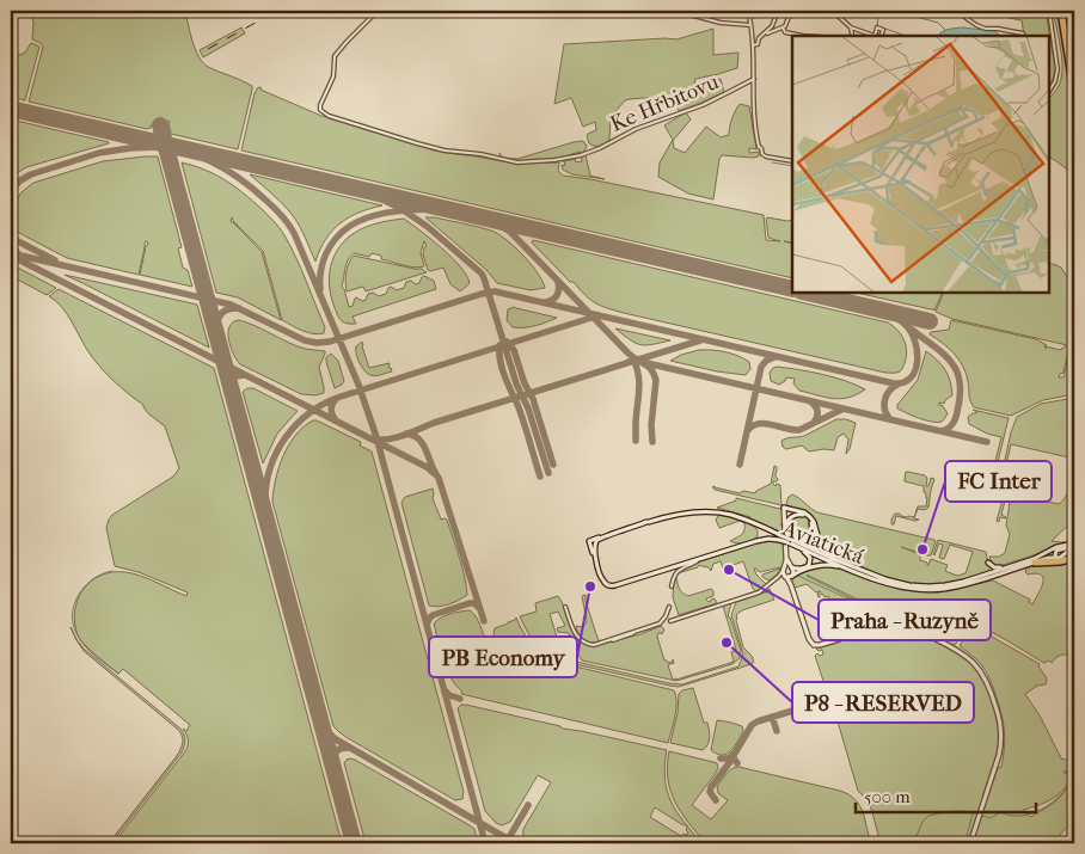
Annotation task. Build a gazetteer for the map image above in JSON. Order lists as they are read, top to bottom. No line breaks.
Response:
{"streets":{"main road":["Aviatická"],"street":["Ke Hřbitovu"]},"places":["FC Inter","Praha - Ruzyně","PB Economy","P8 - RESERVED"],"scale_bar":"500 m"}
